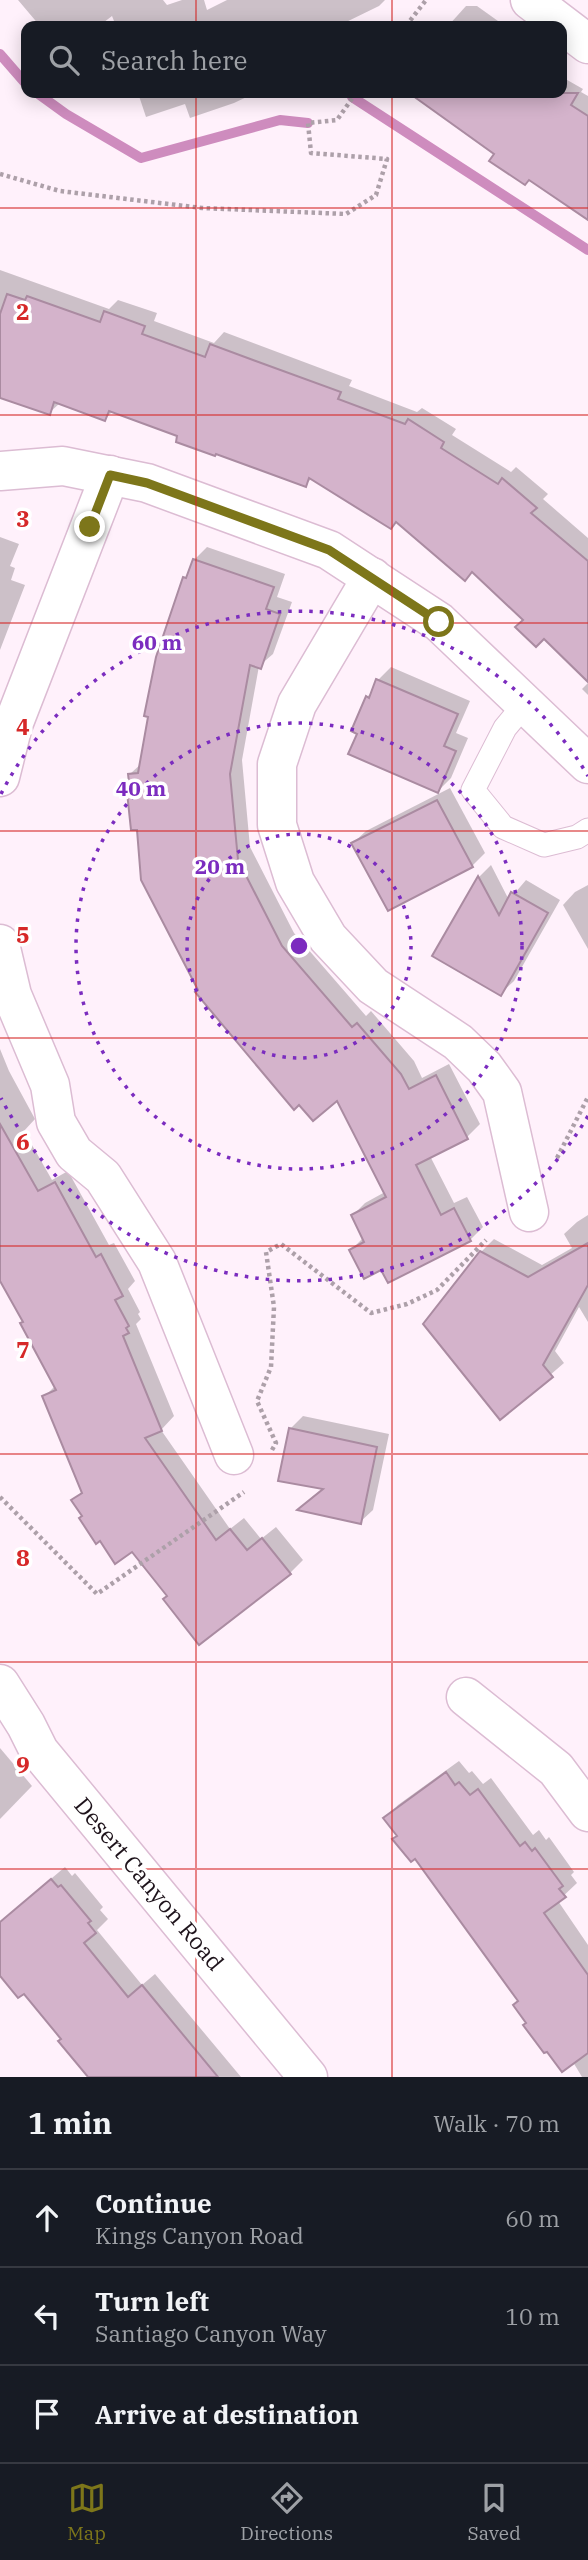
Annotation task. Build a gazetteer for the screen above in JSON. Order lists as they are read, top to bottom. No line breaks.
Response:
{"streets":{"street":["Desert Canyon Road"]},"page":{"search":"Search here","heading":["1 min","Walk · 70 m"],"list":[["Continue","Kings Canyon Road","60 m"],["Turn left","Santiago Canyon Way","10 m"],"Arrive at destination"],"nav":["Map","Directions","Saved"]},"grid":{"rows":["2","3","4","5","6","7","8","9"]},"rings":["60 m","40 m","20 m"]}
